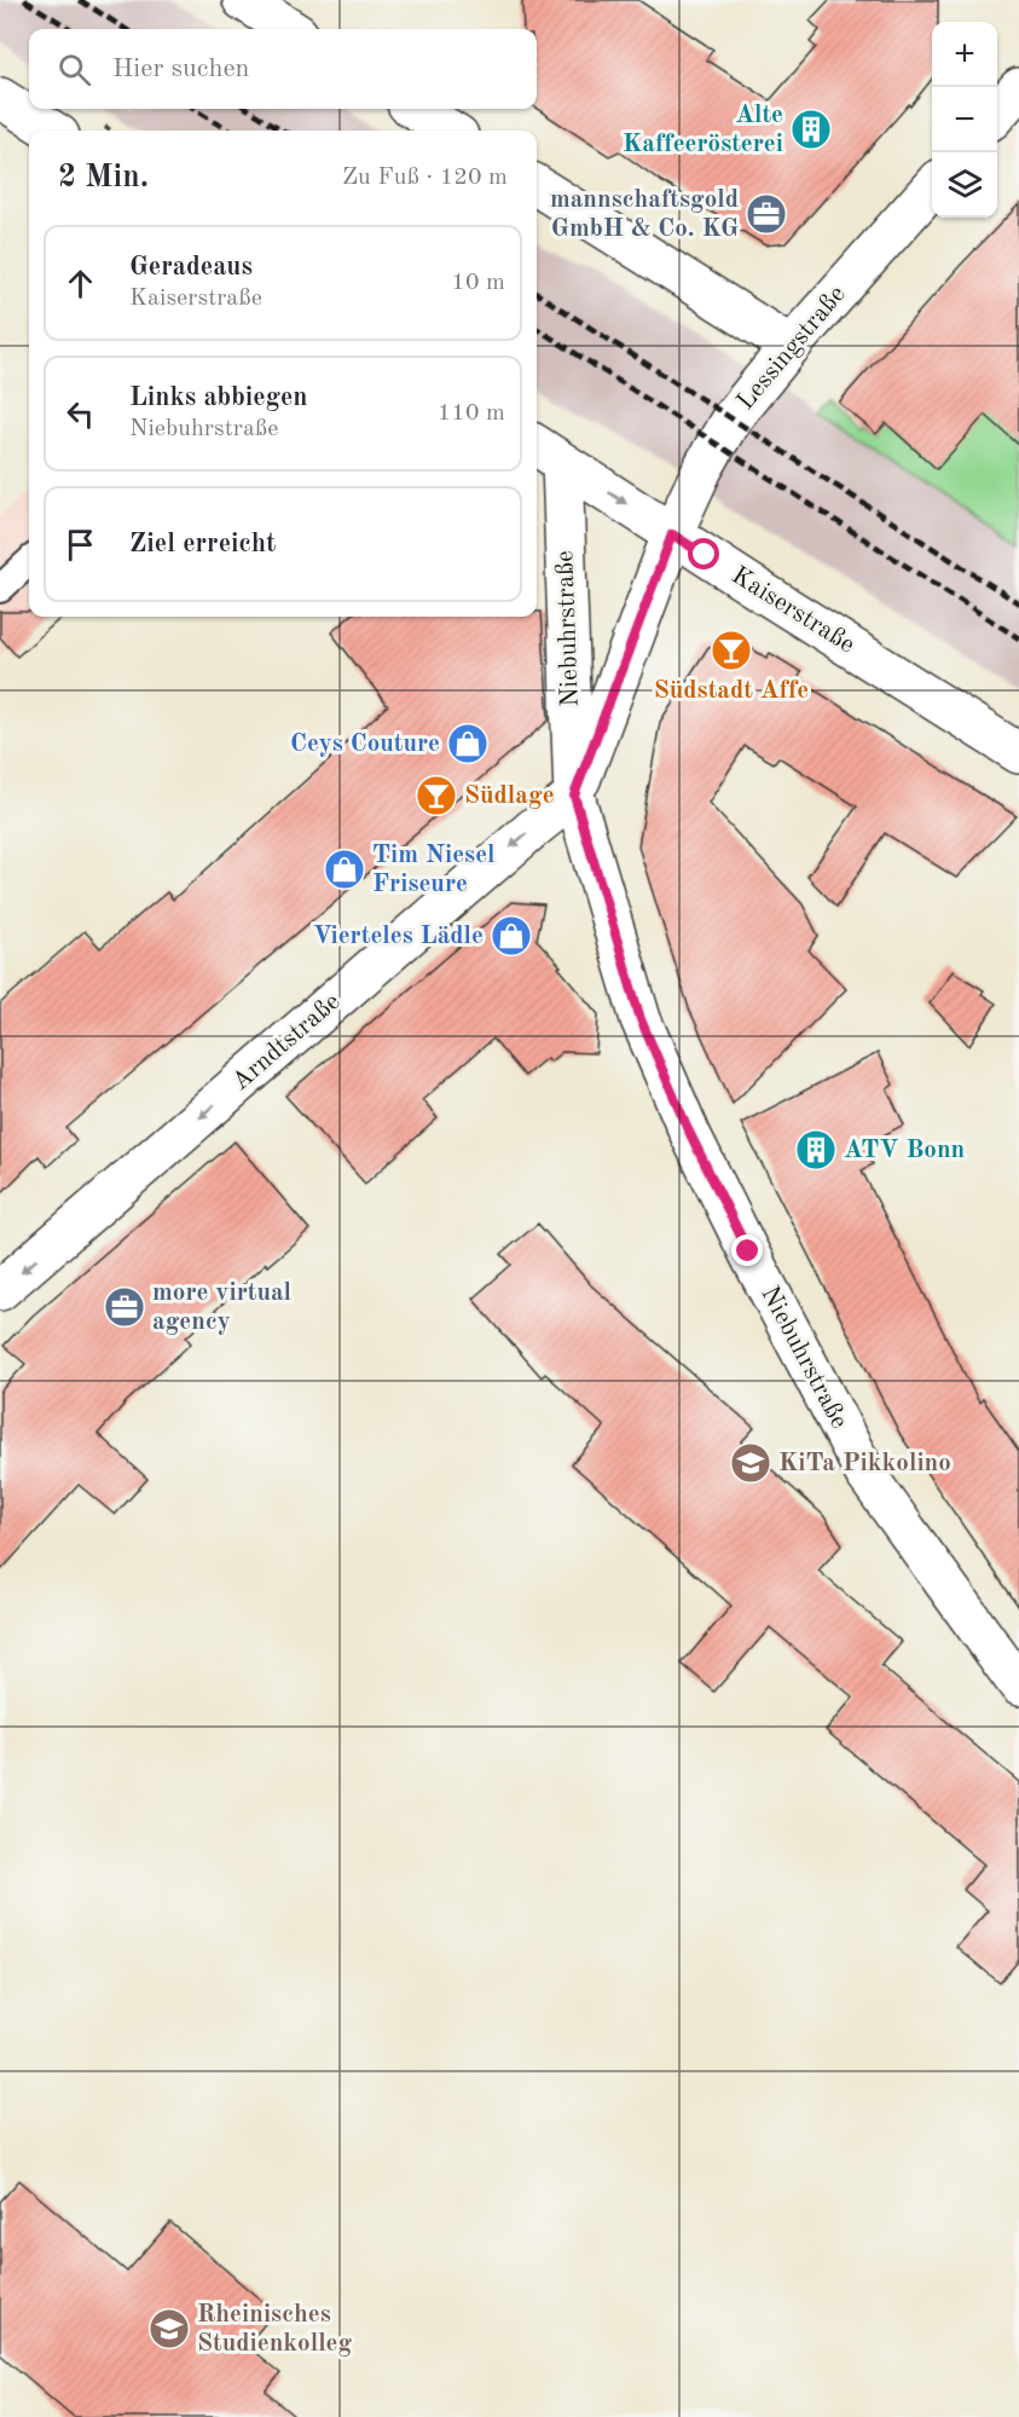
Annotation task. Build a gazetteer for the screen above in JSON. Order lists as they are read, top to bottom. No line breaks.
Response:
{"streets":{"street":["Lessingstraße","Kaiserstraße","Niebuhrstraße","Arndtstraße"]},"crossings":[["Lessingstraße","Kaiserstraße"],["Lessingstraße","Niebuhrstraße"],["Kaiserstraße","Niebuhrstraße"],["Niebuhrstraße","Arndtstraße"]],"one_way":["Arndtstraße"],"places":{"building":["Alte Kaffeerösterei","ATV Bonn"],"office":["mannschaftsgold GmbH & Co. KG","more virtual agency"],"bar":["Südstadt Affe","Südlage"],"shop":["Ceys Couture","Tim Niesel Friseure","Vierteles Lädle"],"school or university":["KiTa Pikkolino","Rheinisches Studienkolleg"]},"page":{"map_buttons":["+","−"],"search":"Hier suchen","heading":["2 Min.","Zu Fuß · 120 m"],"list":[["Geradeaus","Kaiserstraße","10 m"],["Links abbiegen","Niebuhrstraße","110 m"],"Ziel erreicht"]}}
